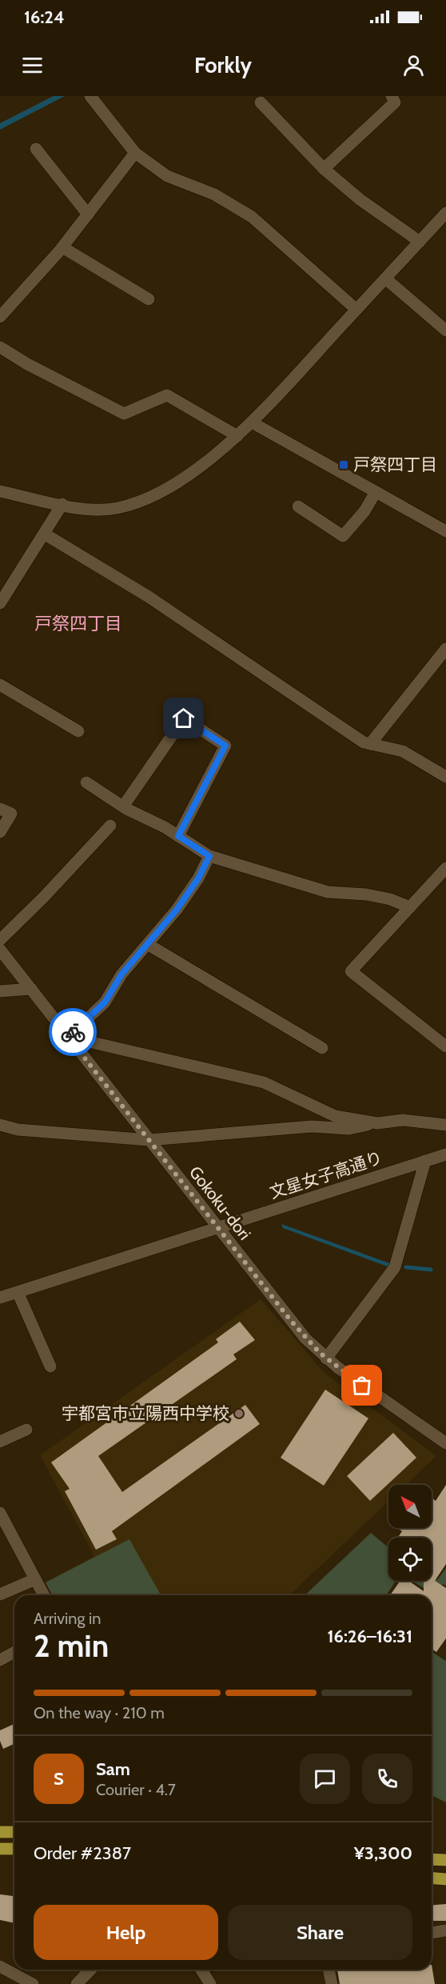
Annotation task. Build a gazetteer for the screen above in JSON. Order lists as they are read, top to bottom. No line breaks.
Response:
{"streets":{"street":["文星女子高通り","Gokoku-dori"]},"crossings":[["文星女子高通り","Gokoku-dori"]],"districts":["戸祭四丁目"],"places":{"transit":["戸祭四丁目"],"other":["宇都宮市立陽西中学校"]},"north":"top left","page":{"status":"16:24","header":"Forkly","heading":["2 min","Arriving in","16:26–16:31"],"panel":["Sam","Courier · 4.7","Order #2387","¥3,300"],"bar":"On the way · 210 m","round":"S","buttons":["Help","Share"]}}
